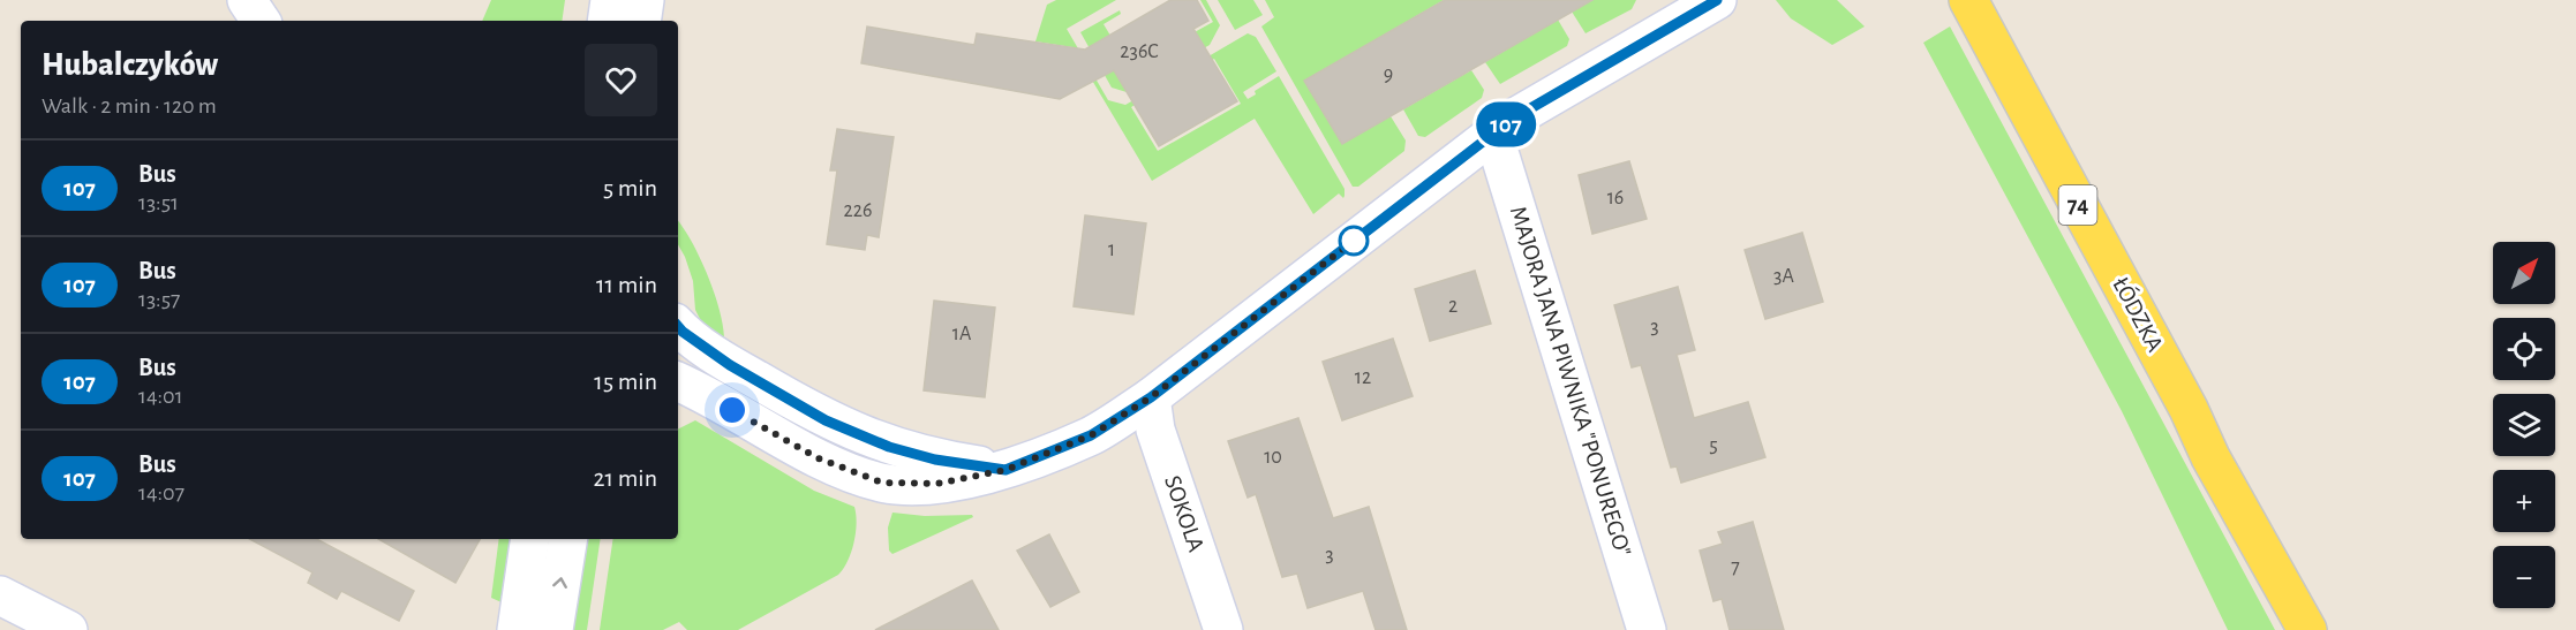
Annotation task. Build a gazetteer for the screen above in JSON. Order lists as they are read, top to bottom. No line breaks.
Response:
{"streets":{"main road":["74","ŁÓDZKA"],"street":["MAJORA JANA PIWNIKA \"PONUREGO\"","SOKOLA"]},"lines":["bus line 107"],"house_numbers":["236C","9","16","226","1","3A","2","3","1A","12","5","10","3","7"],"north":"top right","page":{"on_map":"107","heading":["Hubalczyków","Walk · 2 min · 120 m"],"list":[{"mark":"107","name":"Bus","note":"13:51","value":"5 min"},{"mark":"107","name":"Bus","note":"13:57","value":"11 min"},{"mark":"107","name":"Bus","note":"14:01","value":"15 min"},{"mark":"107","name":"Bus","note":"14:07","value":"21 min"}],"map_buttons":["+","−"]}}
